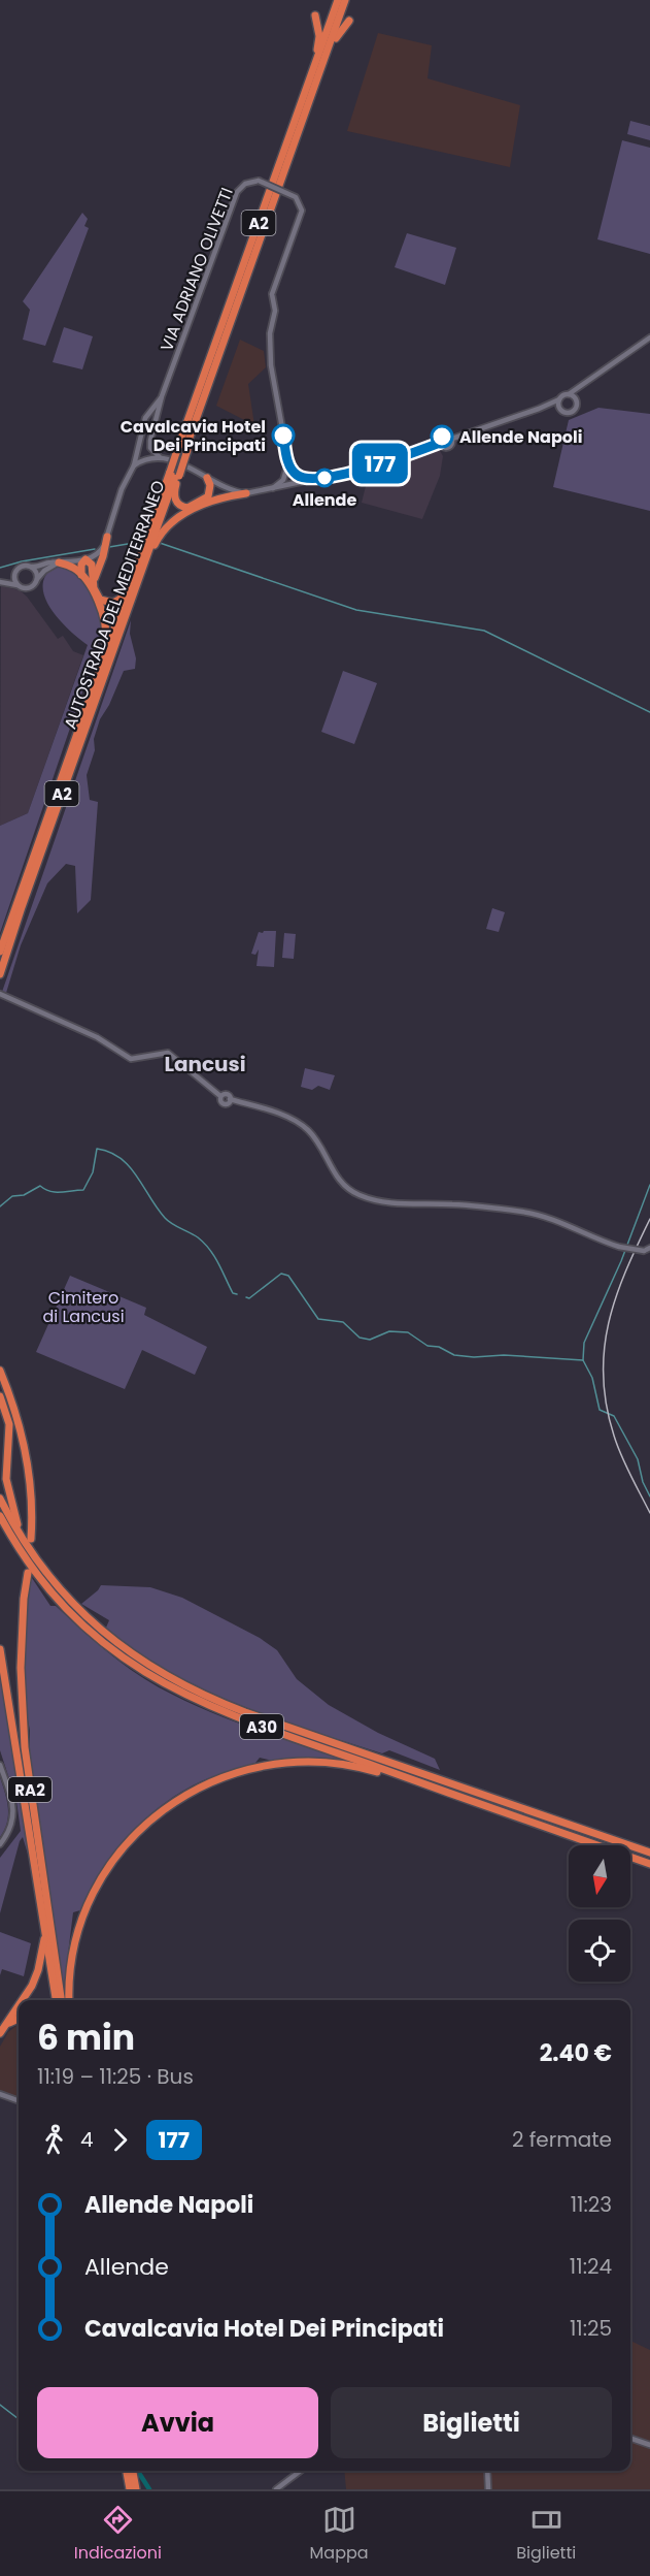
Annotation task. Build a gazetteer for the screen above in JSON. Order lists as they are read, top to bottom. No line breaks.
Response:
{"streets":{"highway":["A2","AUTOSTRADA DEL MEDITERRANEO","A30","RA2"],"street":["VIA ADRIANO OLIVETTI"]},"districts":["Lancusi"],"parks":["Cimitero di Lancusi"],"places":["Cavalcavia Hotel Dei Principati","Allende Napoli","Allende"],"lines":["bus line 177"],"north":"bottom","page":{"on_map":"177","heading":["6 min","11:19 – 11:25 · Bus","2.40 €"],"legs":["4","177","2 fermate"],"list":[{"name":"Allende Napoli","value":"11:23"},{"name":"Allende","value":"11:24"},{"name":"Cavalcavia Hotel Dei Principati","value":"11:25"}],"buttons":["Avvia","Biglietti"],"tabs":["Indicazioni","Mappa","Biglietti"]}}
